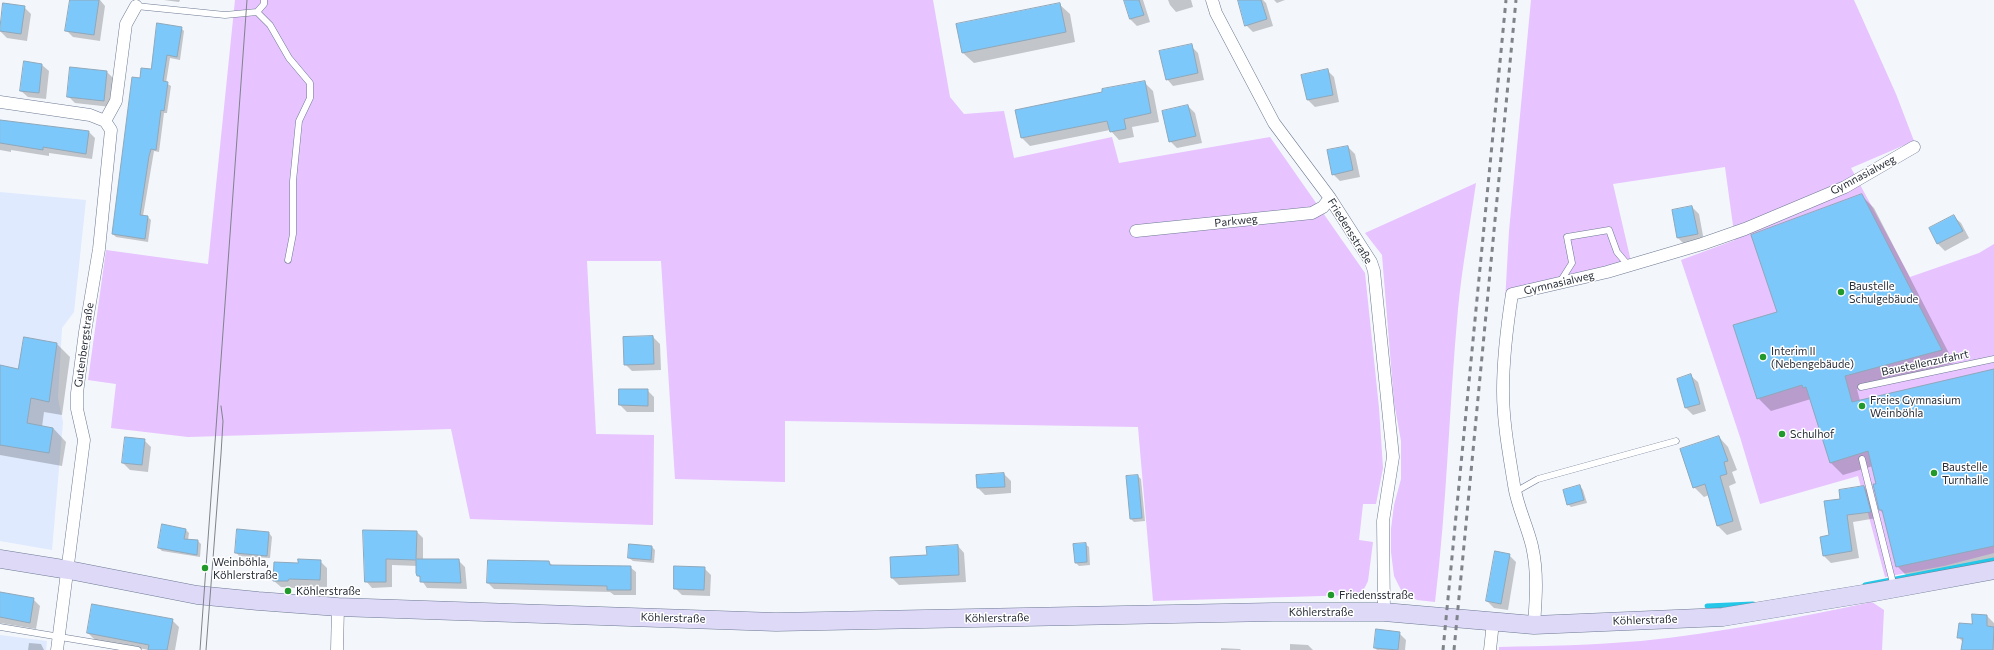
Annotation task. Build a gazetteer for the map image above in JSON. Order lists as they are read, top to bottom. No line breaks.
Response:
{"streets":{"street":["Gymnasialweg","Parkweg","Friedensstraße","Gutenbergstraße","Köhlerstraße"],"lane":["Baustellenzufahrt"]},"crossings":[["Gymnasialweg","Köhlerstraße"],["Parkweg","Friedensstraße"],["Friedensstraße","Köhlerstraße"],["Gutenbergstraße","Köhlerstraße"]],"places":["Baustelle Schulgebäude","Interim II (Nebengebäude)","Freies Gymnasium Weinböhla","Schulhof","Baustelle Turnhalle","Weinböhla, Köhlerstraße","Köhlerstraße","Friedensstraße"]}
